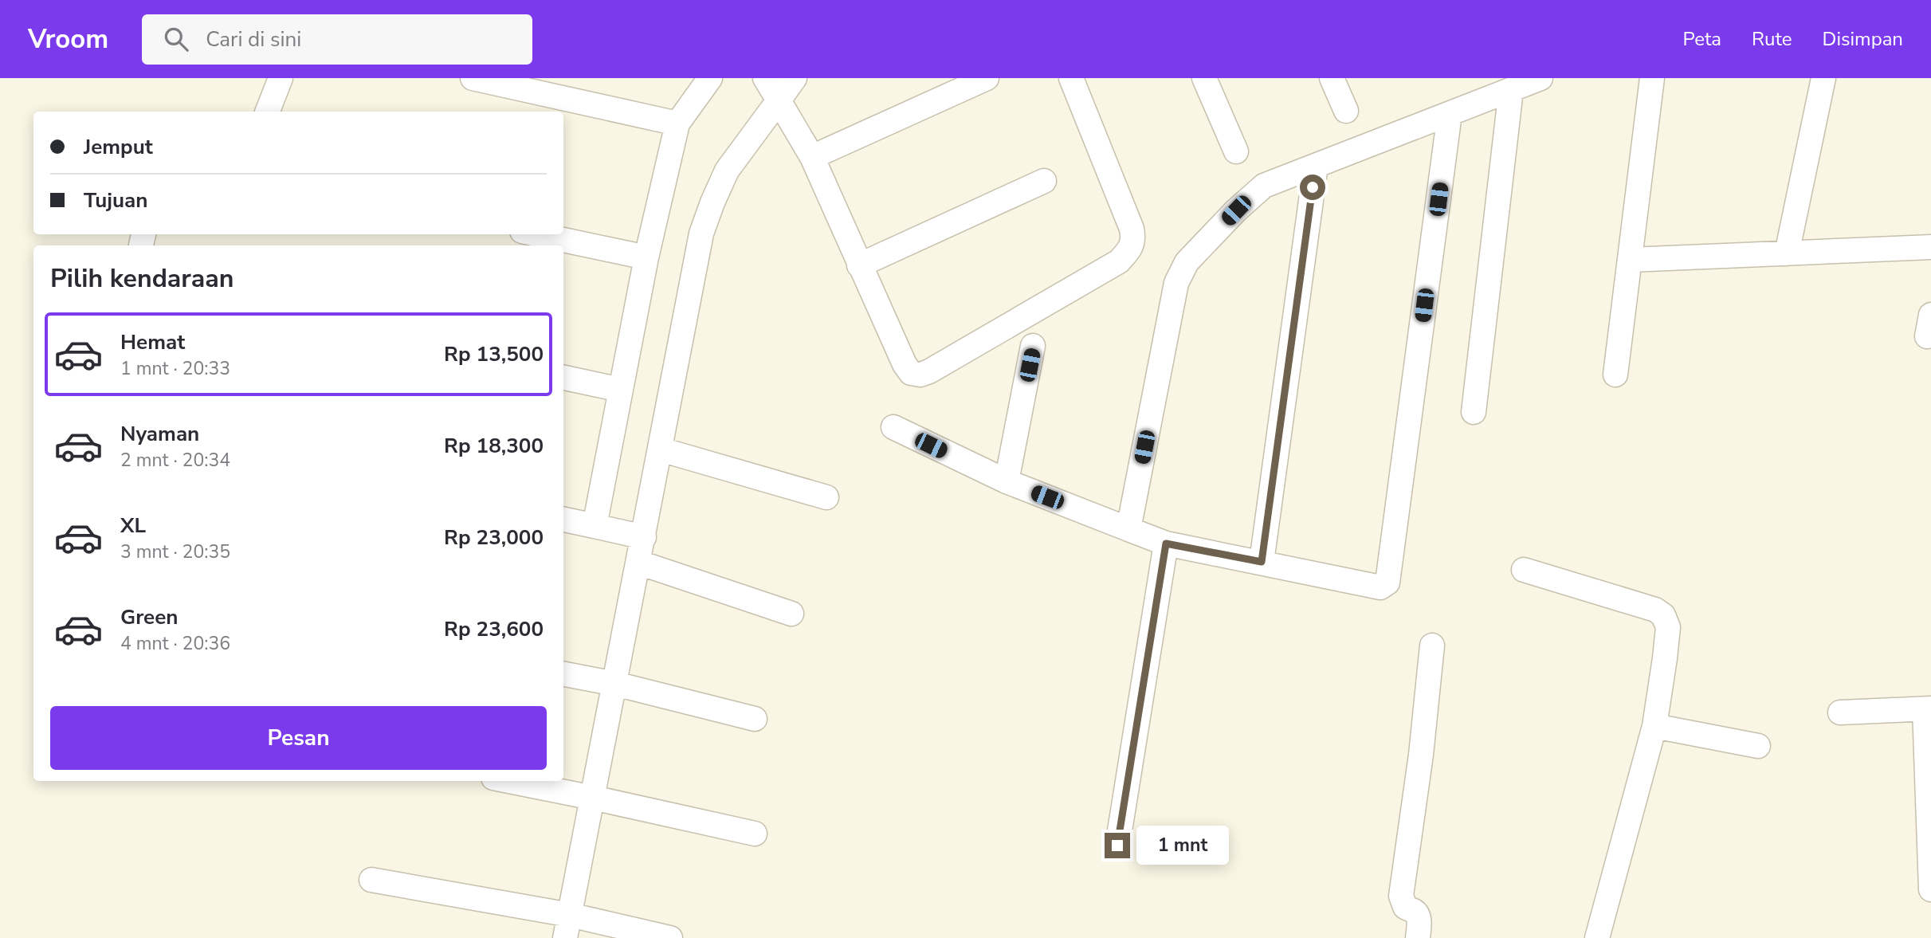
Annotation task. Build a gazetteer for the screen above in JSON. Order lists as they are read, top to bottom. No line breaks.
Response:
{"page":{"header":"Vroom","search":"Cari di sini","nav":["Peta","Rute","Disimpan"],"banner":["Jemput","Tujuan"],"heading":"Pilih kendaraan","list":[{"name":"Hemat","note":"1 mnt · 20:33","value":"Rp 13,500"},{"name":"Nyaman","note":"2 mnt · 20:34","value":"Rp 18,300"},{"name":"XL","note":"3 mnt · 20:35","value":"Rp 23,000"},{"name":"Green","note":"4 mnt · 20:36","value":"Rp 23,600"}],"buttons":"Pesan","bubble":"1 mnt"}}
